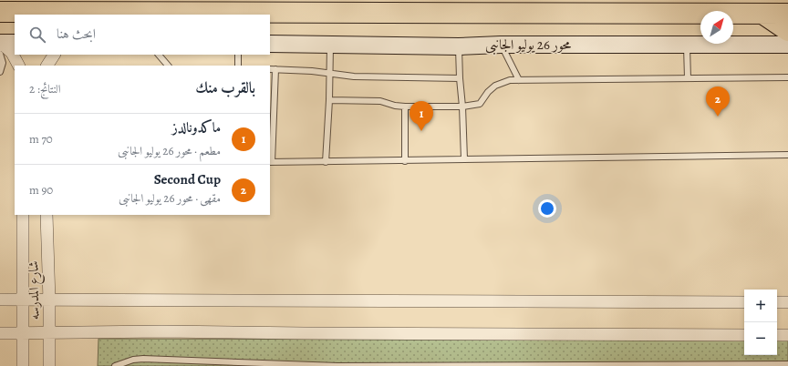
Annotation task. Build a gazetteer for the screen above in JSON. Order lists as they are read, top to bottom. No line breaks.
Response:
{"streets":{"main road":["محور 26 يوليو الجانبى"],"street":["شارع المدرسه"]},"north":"top right","page":{"search":"ابحث هنا","heading":["بالقرب منك","النتائج: 2"],"pins":["2","1"],"list":[{"mark":"1","name":"ماكدونالدز","note":"مطعم · محور 26 يوليو الجانبى","value":"70 m"},{"mark":"2","name":"Second Cup","note":"مقهى · محور 26 يوليو الجانبى","value":"90 m"}],"map_buttons":["+","−"]}}
